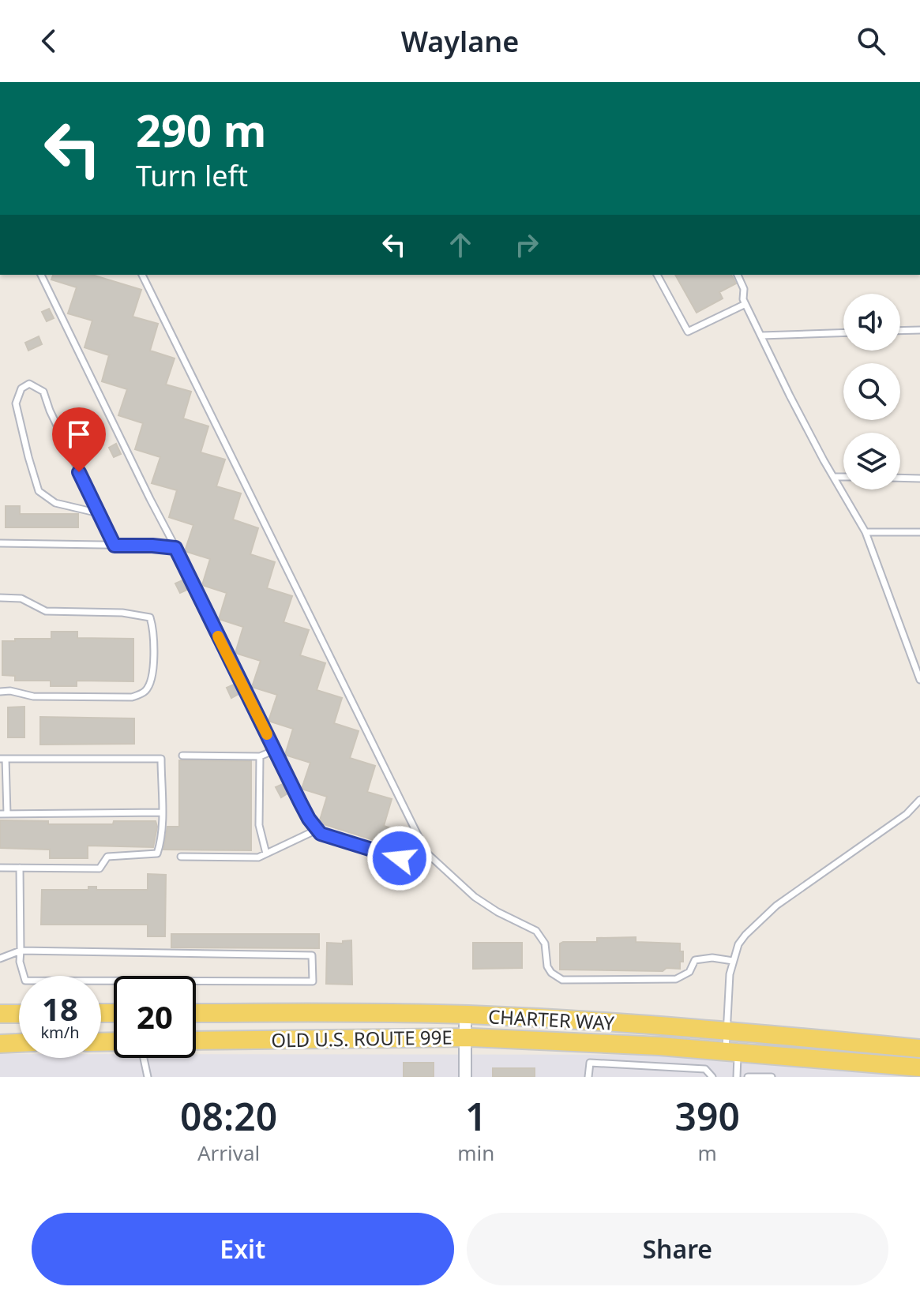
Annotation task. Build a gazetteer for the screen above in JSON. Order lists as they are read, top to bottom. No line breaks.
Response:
{"streets":{"main road":["CHARTER WAY","OLD U.S. ROUTE 99E"]},"page":{"header":"Waylane","turn":["290 m","Turn left"],"speed":"18 km/h","limit":"20","eta":["08:20","Arrival","1","min","390","m"],"buttons":["Exit","Share"]}}
